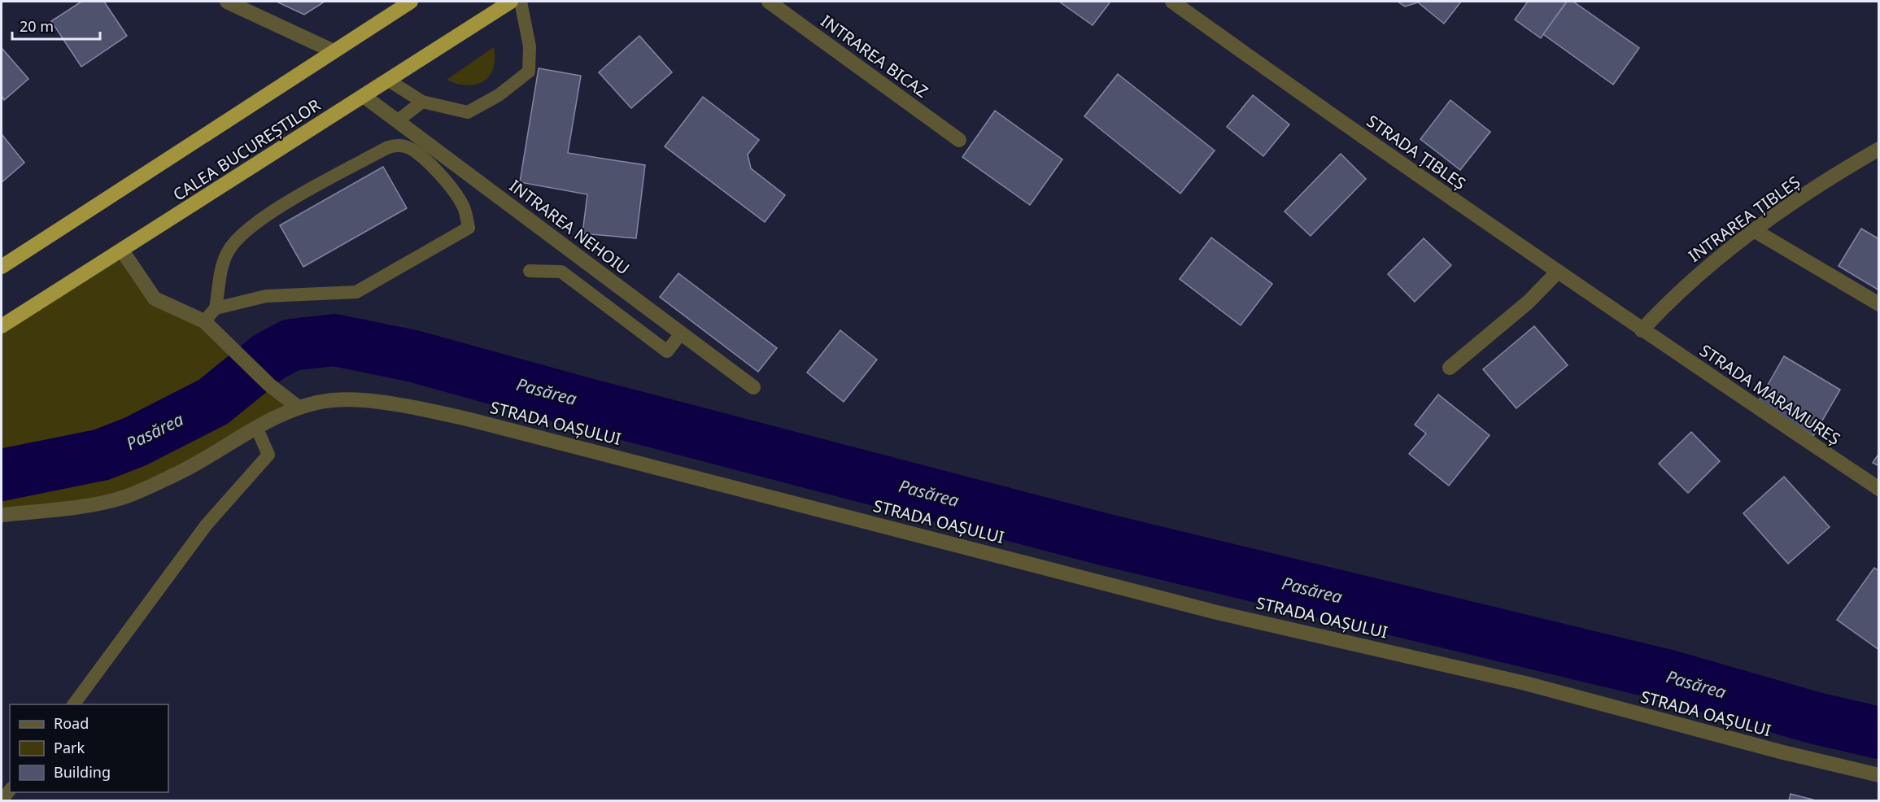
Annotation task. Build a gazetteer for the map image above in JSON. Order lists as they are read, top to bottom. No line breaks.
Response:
{"streets":{"highway":["CALEA BUCUREȘTILOR"],"street":["INTRAREA BICAZ","STRADA ȚIBLEȘ","INTRAREA ȚIBLEȘ","INTRAREA NEHOIU","STRADA MARAMUREȘ","STRADA OAȘULUI"]},"crossings":[["CALEA BUCUREȘTILOR","INTRAREA NEHOIU"],["STRADA ȚIBLEȘ","INTRAREA ȚIBLEȘ"],["STRADA ȚIBLEȘ","STRADA MARAMUREȘ"],["INTRAREA ȚIBLEȘ","STRADA MARAMUREȘ"]],"water":["Pasărea"],"legend":["Road","Park","Building"],"scale_bar":"20 m"}
